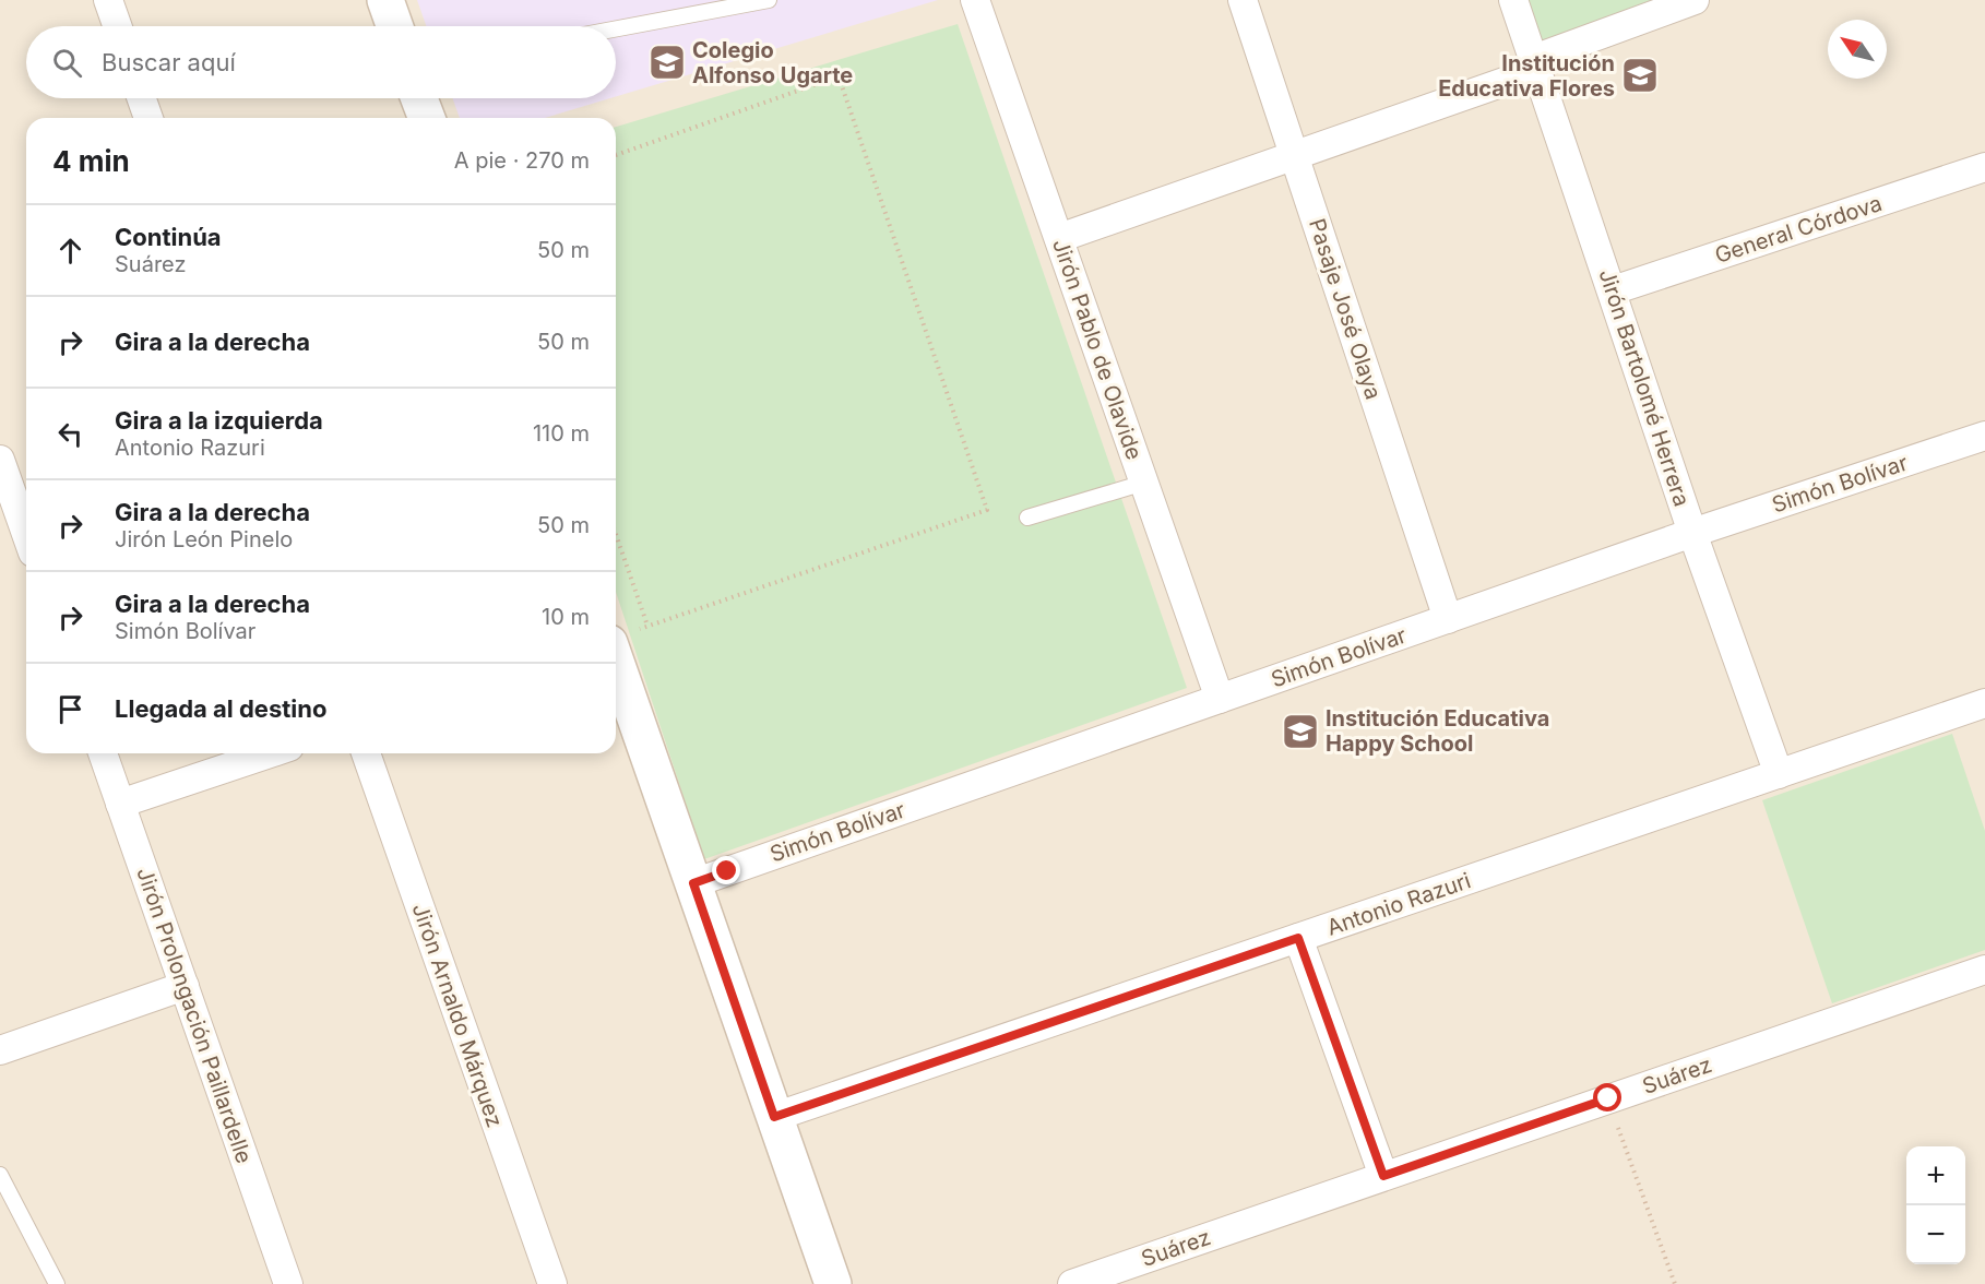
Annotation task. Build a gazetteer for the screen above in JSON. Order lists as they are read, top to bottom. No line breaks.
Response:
{"streets":{"street":["General Córdova","Pasaje José Olaya","Jirón Pablo de Olavide","Jirón Bartolomé Herrera","Simón Bolívar","Antonio Razuri","Jirón Prolongación Paillardelle","Jirón Arnaldo Márquez","Suárez"]},"crossings":[["General Córdova","Jirón Bartolomé Herrera"],["Pasaje José Olaya","Simón Bolívar"],["Jirón Pablo de Olavide","Simón Bolívar"],["Jirón Bartolomé Herrera","Simón Bolívar"],["Jirón Bartolomé Herrera","Antonio Razuri"]],"places":{"school or university":["Colegio Alfonso Ugarte","Institución Educativa Flores","Institución Educativa Happy School"]},"north":"top left","page":{"search":"Buscar aquí","heading":["4 min","A pie · 270 m"],"list":[["Continúa","Suárez","50 m"],["Gira a la derecha","50 m"],["Gira a la izquierda","Antonio Razuri","110 m"],["Gira a la derecha","Jirón León Pinelo","50 m"],["Gira a la derecha","Simón Bolívar","10 m"],"Llegada al destino"],"map_buttons":["+","−"]}}
